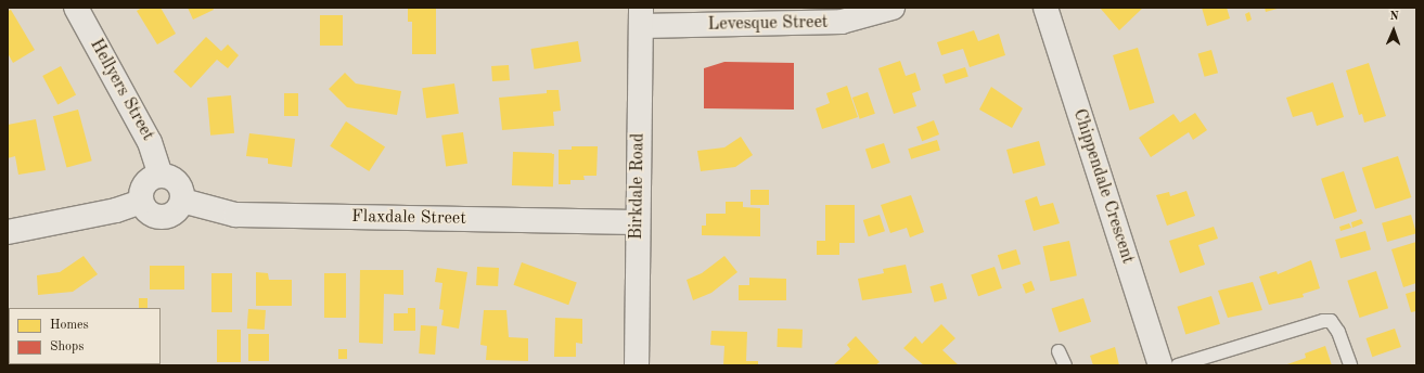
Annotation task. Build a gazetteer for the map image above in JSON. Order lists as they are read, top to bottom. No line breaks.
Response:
{"streets":{"street":["Levesque Street","Hellyers Street","Birkdale Road","Chippendale Crescent","Flaxdale Street"]},"crossings":[["Levesque Street","Birkdale Road"],["Hellyers Street","Flaxdale Street"],["Birkdale Road","Flaxdale Street"]],"legend":["Homes","Shops"],"north":"top"}
